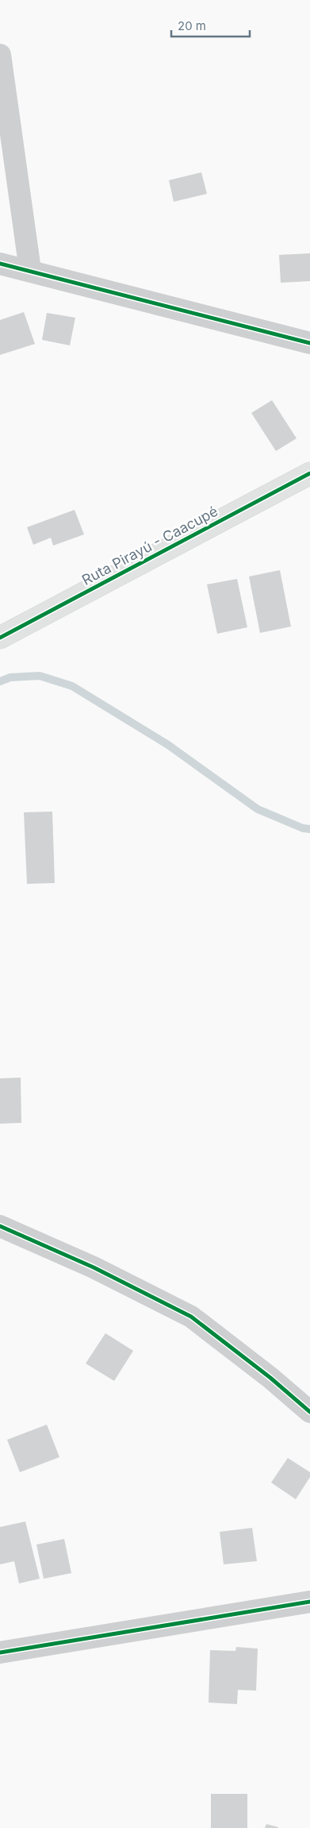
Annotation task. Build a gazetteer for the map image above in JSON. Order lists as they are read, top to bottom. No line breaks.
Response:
{"streets":{"main road":["Ruta Pirayú - Caacupé"]},"scale_bar":"20 m"}
